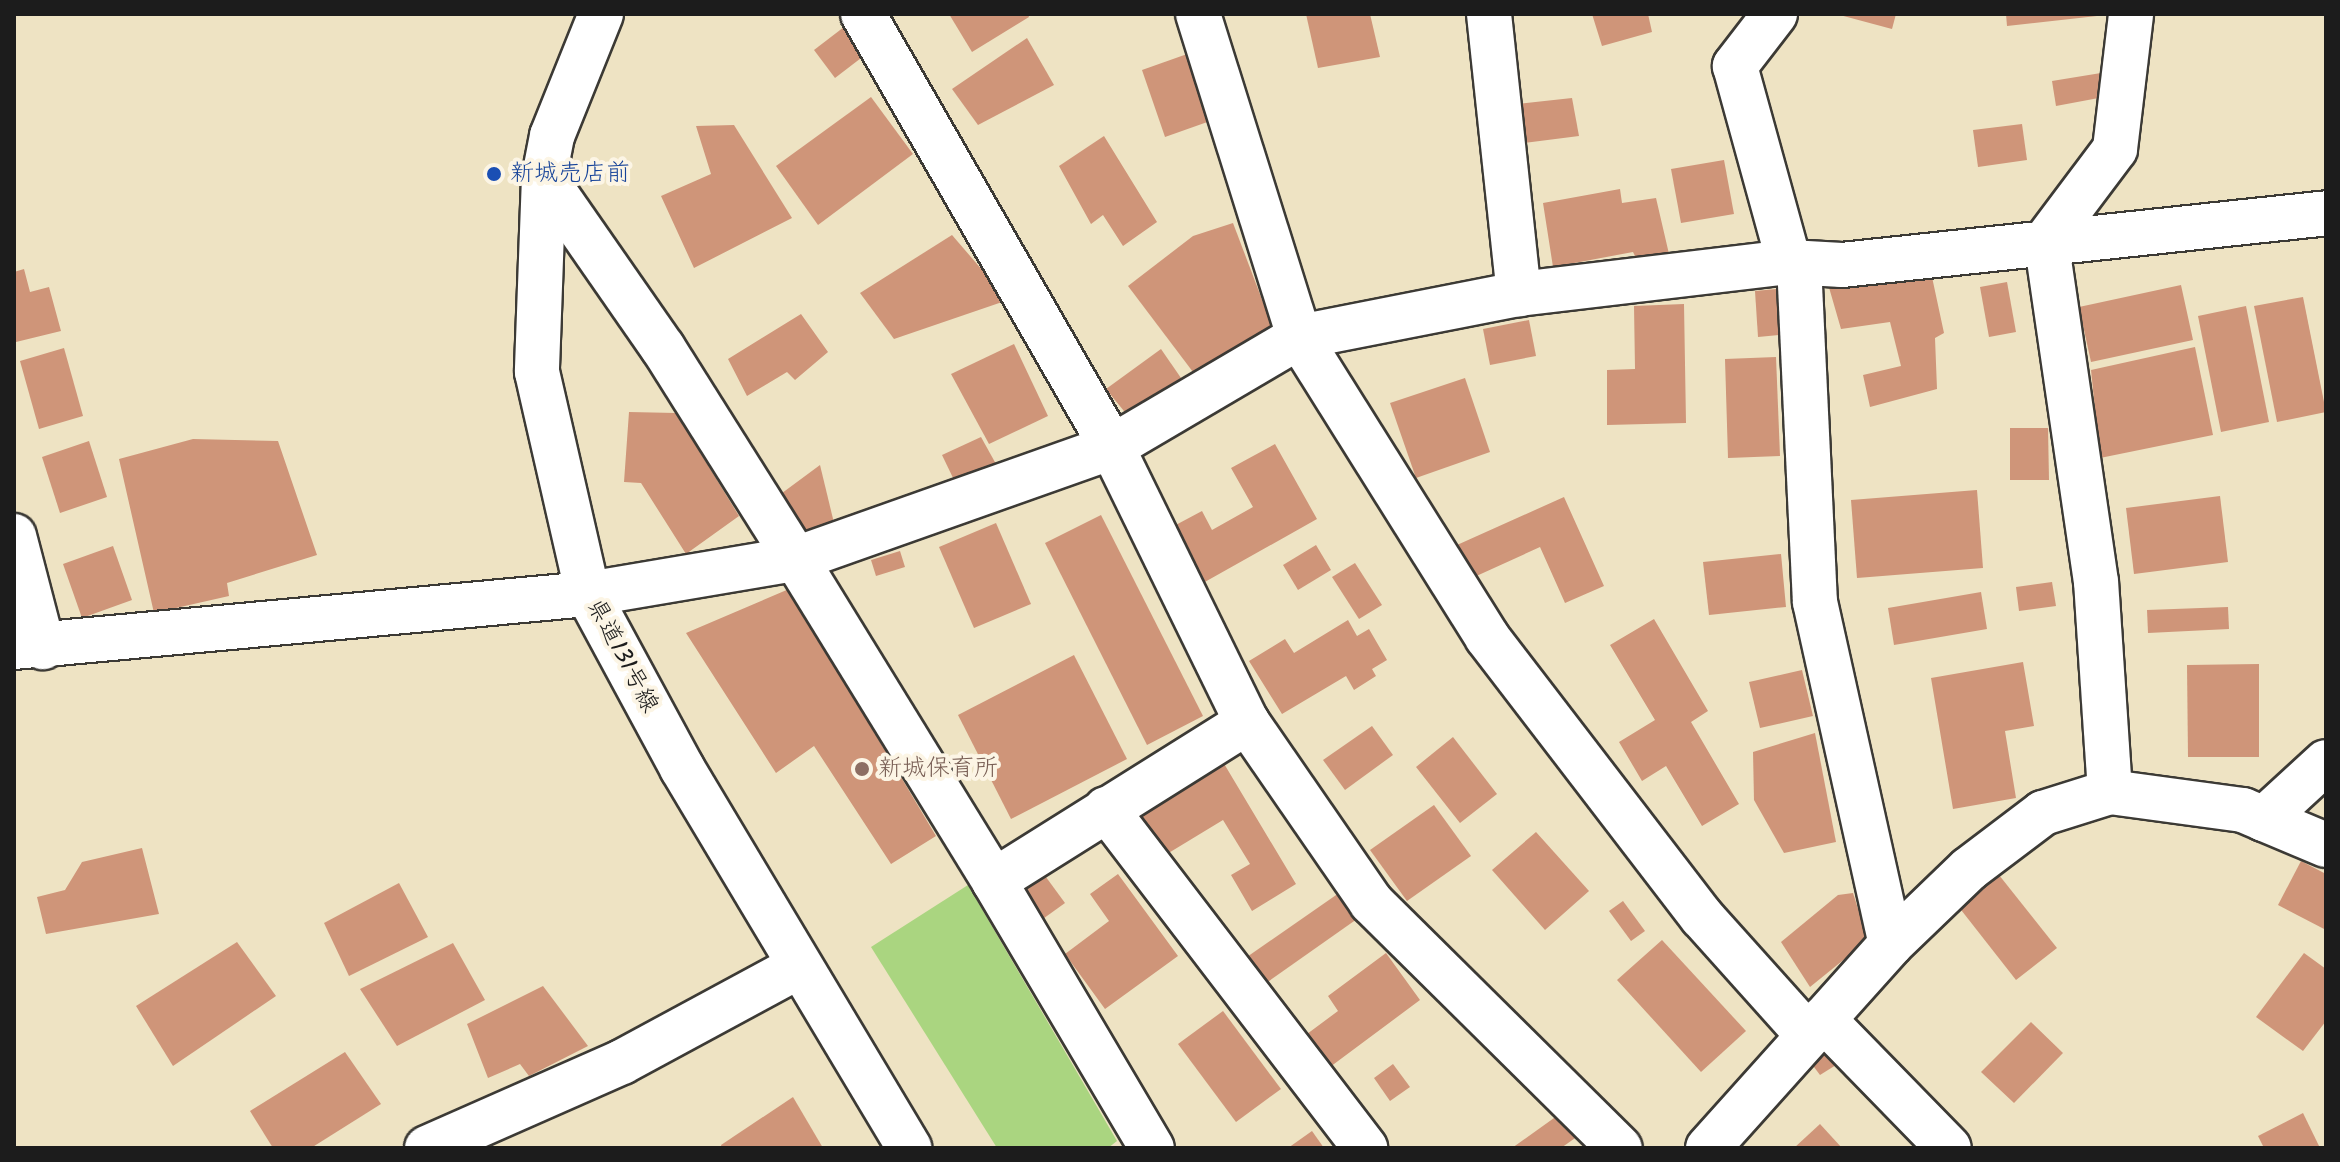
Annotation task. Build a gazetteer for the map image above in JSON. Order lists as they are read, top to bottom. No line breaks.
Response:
{"streets":{"street":["県道131号線"]},"places":["新城売店前","新城保育所"]}
